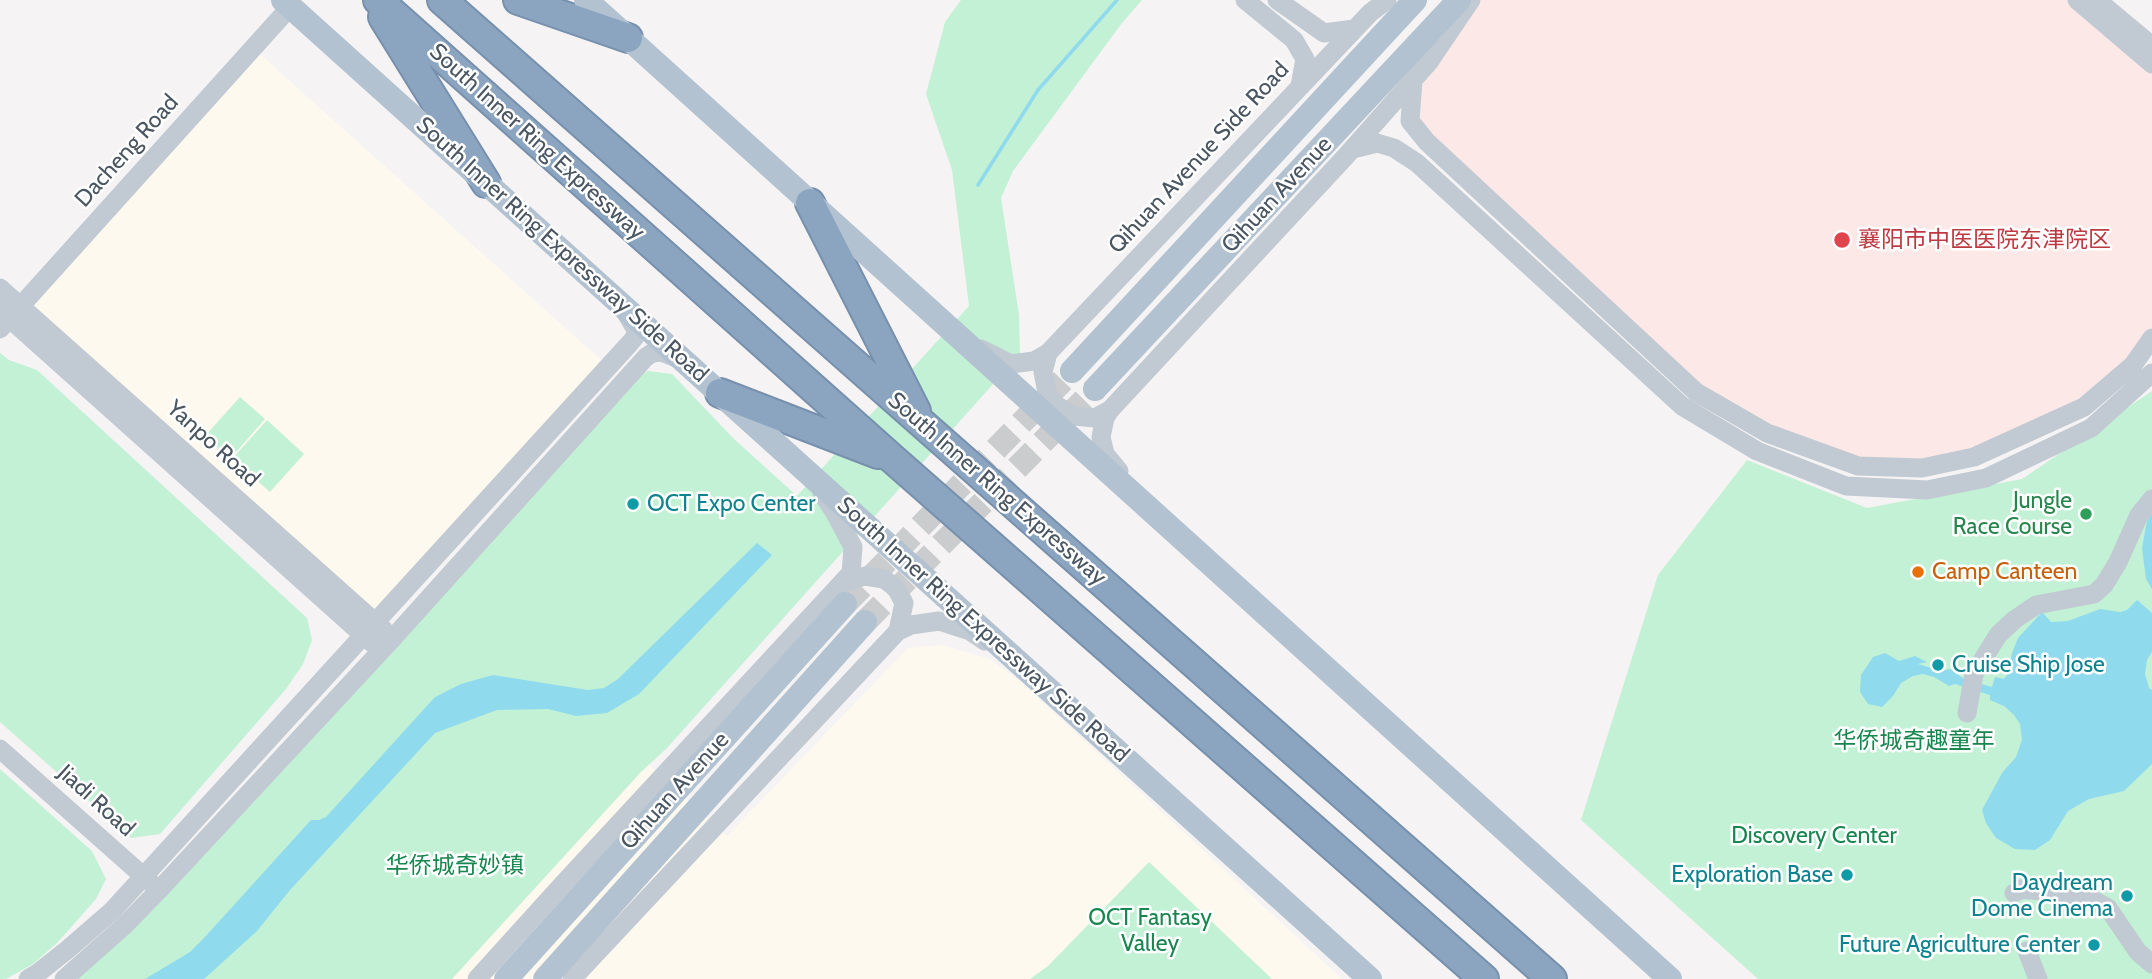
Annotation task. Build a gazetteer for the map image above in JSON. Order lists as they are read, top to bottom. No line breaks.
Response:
{"streets":{"highway":["South Inner Ring Expressway"],"main road":["Qihuan Avenue","South Inner Ring Expressway Side Road"],"street":["Dacheng Road","Qihuan Avenue Side Road","Yanpo Road","Jiadi Road"]},"crossings":[["Dacheng Road","South Inner Ring Expressway Side Road"],["Dacheng Road","Yanpo Road"]],"parks":["华侨城奇趣童年","Discovery Center","华侨城奇妙镇","OCT Fantasy Valley"],"places":["襄阳市中医医院东津院区","OCT Expo Center","Jungle Race Course","Camp Canteen","Cruise Ship Jose","Exploration Base","Daydream Dome Cinema","Future Agriculture Center"]}
